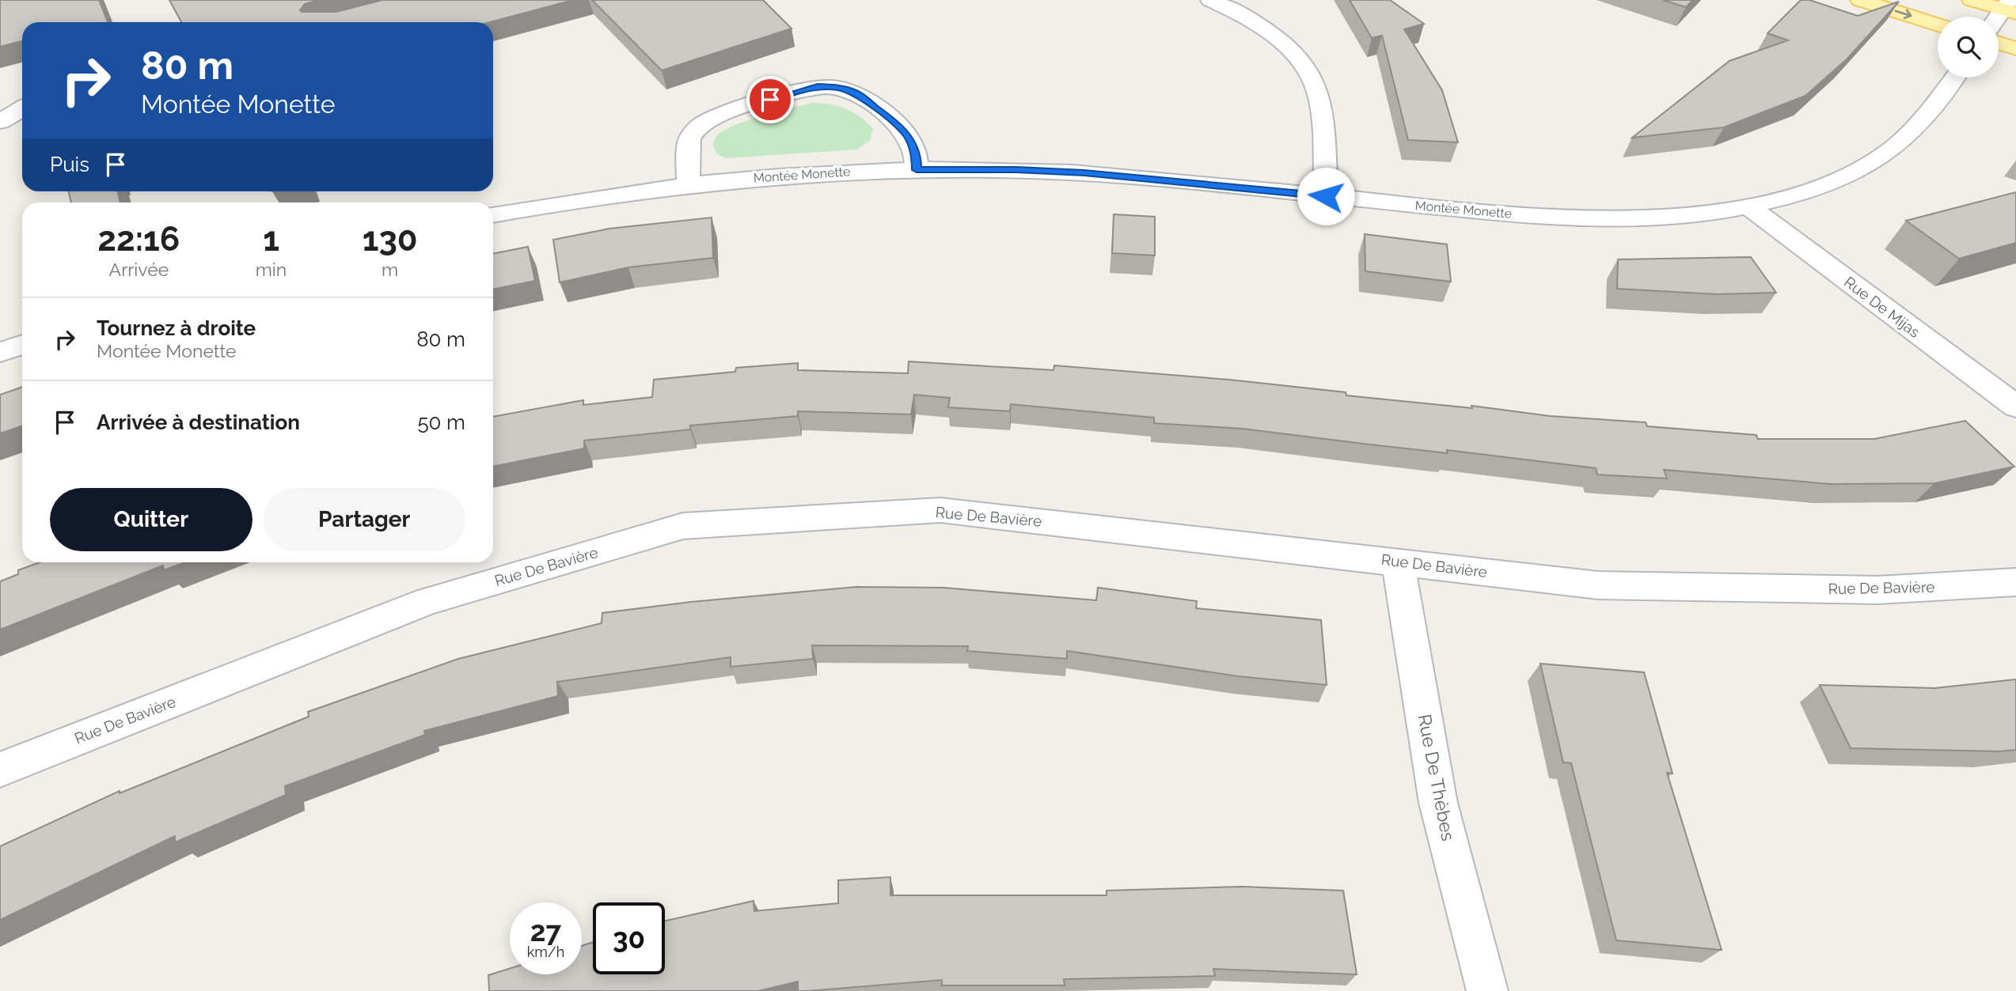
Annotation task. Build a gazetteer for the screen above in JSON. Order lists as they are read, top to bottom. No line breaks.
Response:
{"streets":{"street":["Montée Monette","Rue De Mijas","Rue De Bavière","Rue De Thèbes"]},"crossings":[["Montée Monette","Rue De Mijas"],["Rue De Bavière","Rue De Thèbes"]],"page":{"turn":["80 m","Montée Monette"],"then":"Puis","eta":["22:16","Arrivée","1","min","130","m"],"list":[{"name":"Tournez à droite","note":"Montée Monette","value":"80 m"},{"name":"Arrivée à destination","value":"50 m"}],"buttons":["Quitter","Partager"],"speed":"27 km/h","limit":"30"}}
